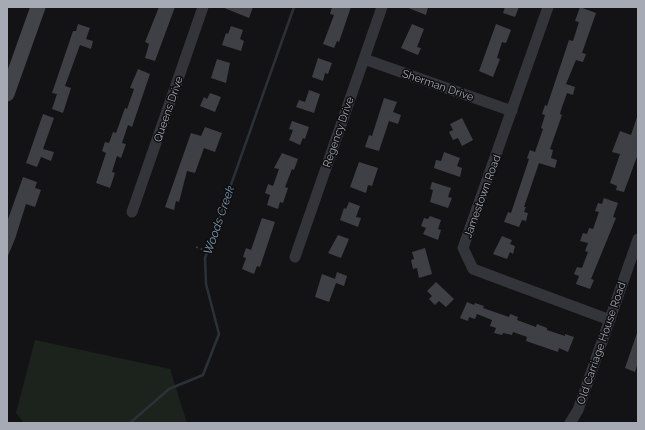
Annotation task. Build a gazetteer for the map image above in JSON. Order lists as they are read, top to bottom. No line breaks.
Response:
{"streets":{"street":["Sherman Drive","Queens Drive","Regency Drive","Jamestown Road","Old Carriage House Road"]},"crossings":[["Sherman Drive","Regency Drive"],["Sherman Drive","Jamestown Road"],["Jamestown Road","Old Carriage House Road"]],"water":["Woods Creek"]}
